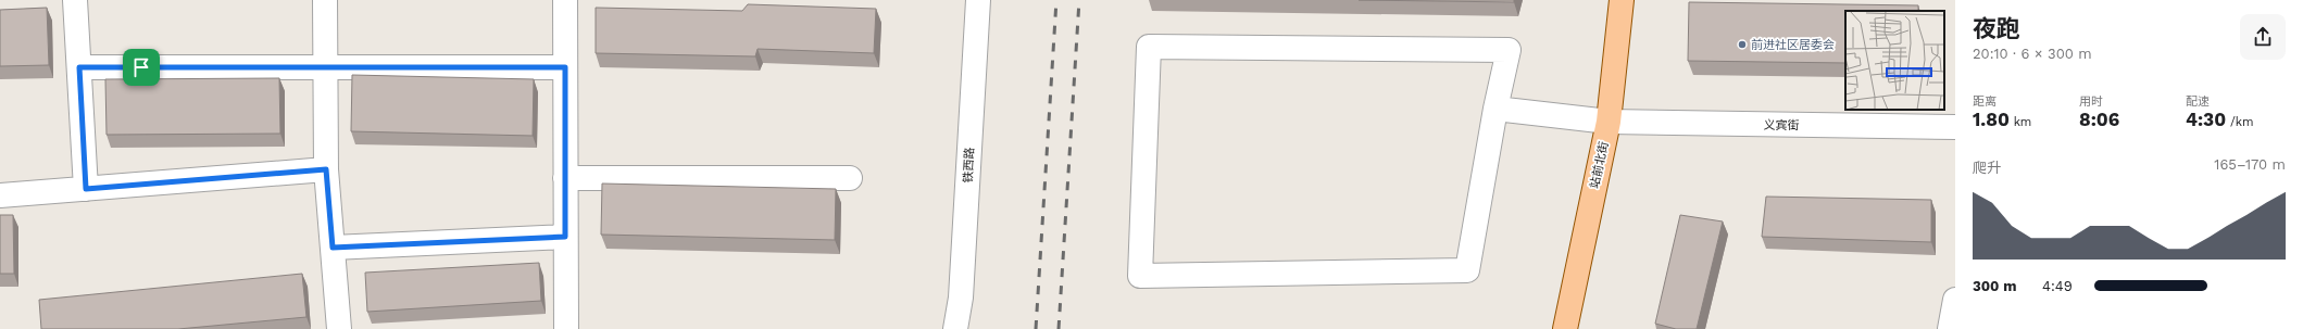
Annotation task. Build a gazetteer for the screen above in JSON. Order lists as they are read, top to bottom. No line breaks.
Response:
{"streets":{"main road":["站前北街"],"street":["义宾街","铁西路"]},"crossings":[["义宾街","站前北街"]],"places":["前进社区居委会"],"page":{"heading":["夜跑","20:10 · 6 × 300 m"],"stats":[["距离","1.80 km"],["用时","8:06"],["配速","4:30 /km"]],"chart":["爬升","165–170 m"],"list":[{"name":"300 m","note":"4:49"}]}}
